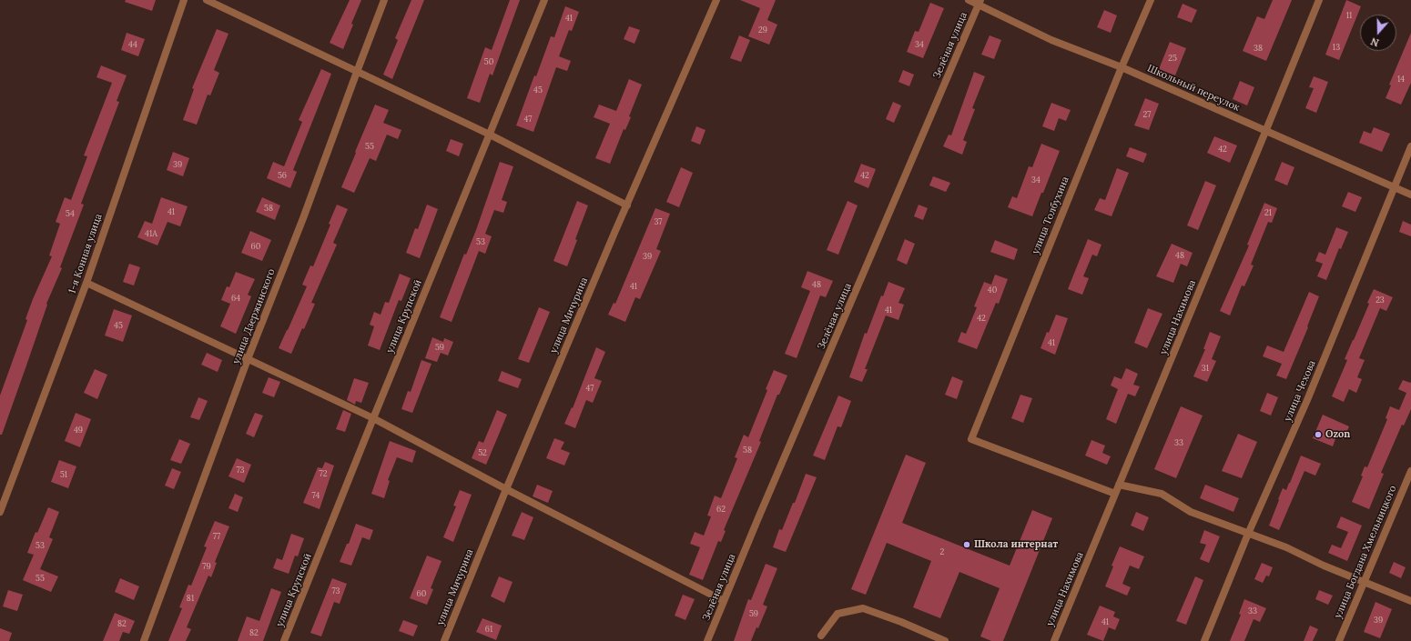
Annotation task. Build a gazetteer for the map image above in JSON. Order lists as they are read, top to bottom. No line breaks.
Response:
{"streets":{"street":["Зелёная улица","Школьный переулок","улица Толбухина","1-я Конная улица","улица Мичурина","улица Дзержинского","улица Крупской","улица Нахимова","улица Чехова","улица Богдана Хмельницкого"]},"crossings":[["Зелёная улица","Школьный переулок"],["Школьный переулок","улица Толбухина"],["Школьный переулок","улица Нахимова"],["Школьный переулок","улица Чехова"],["улица Толбухина","улица Нахимова"]],"places":["Ozon","Школа интернат"],"house_numbers":["11","41","29","44","34","13","38","25","50","14","45","27","47","55","42","39","56","42","34","58","41","21","54","37","41А","53","60","48","39","48","41","40","64","23","41","42","45","41","59","31","47","49","33","58","52","73","72","51","74","62","77","53","2","79","55","73","60","81","33","59","39","41","82","61","82"],"north":"bottom"}
